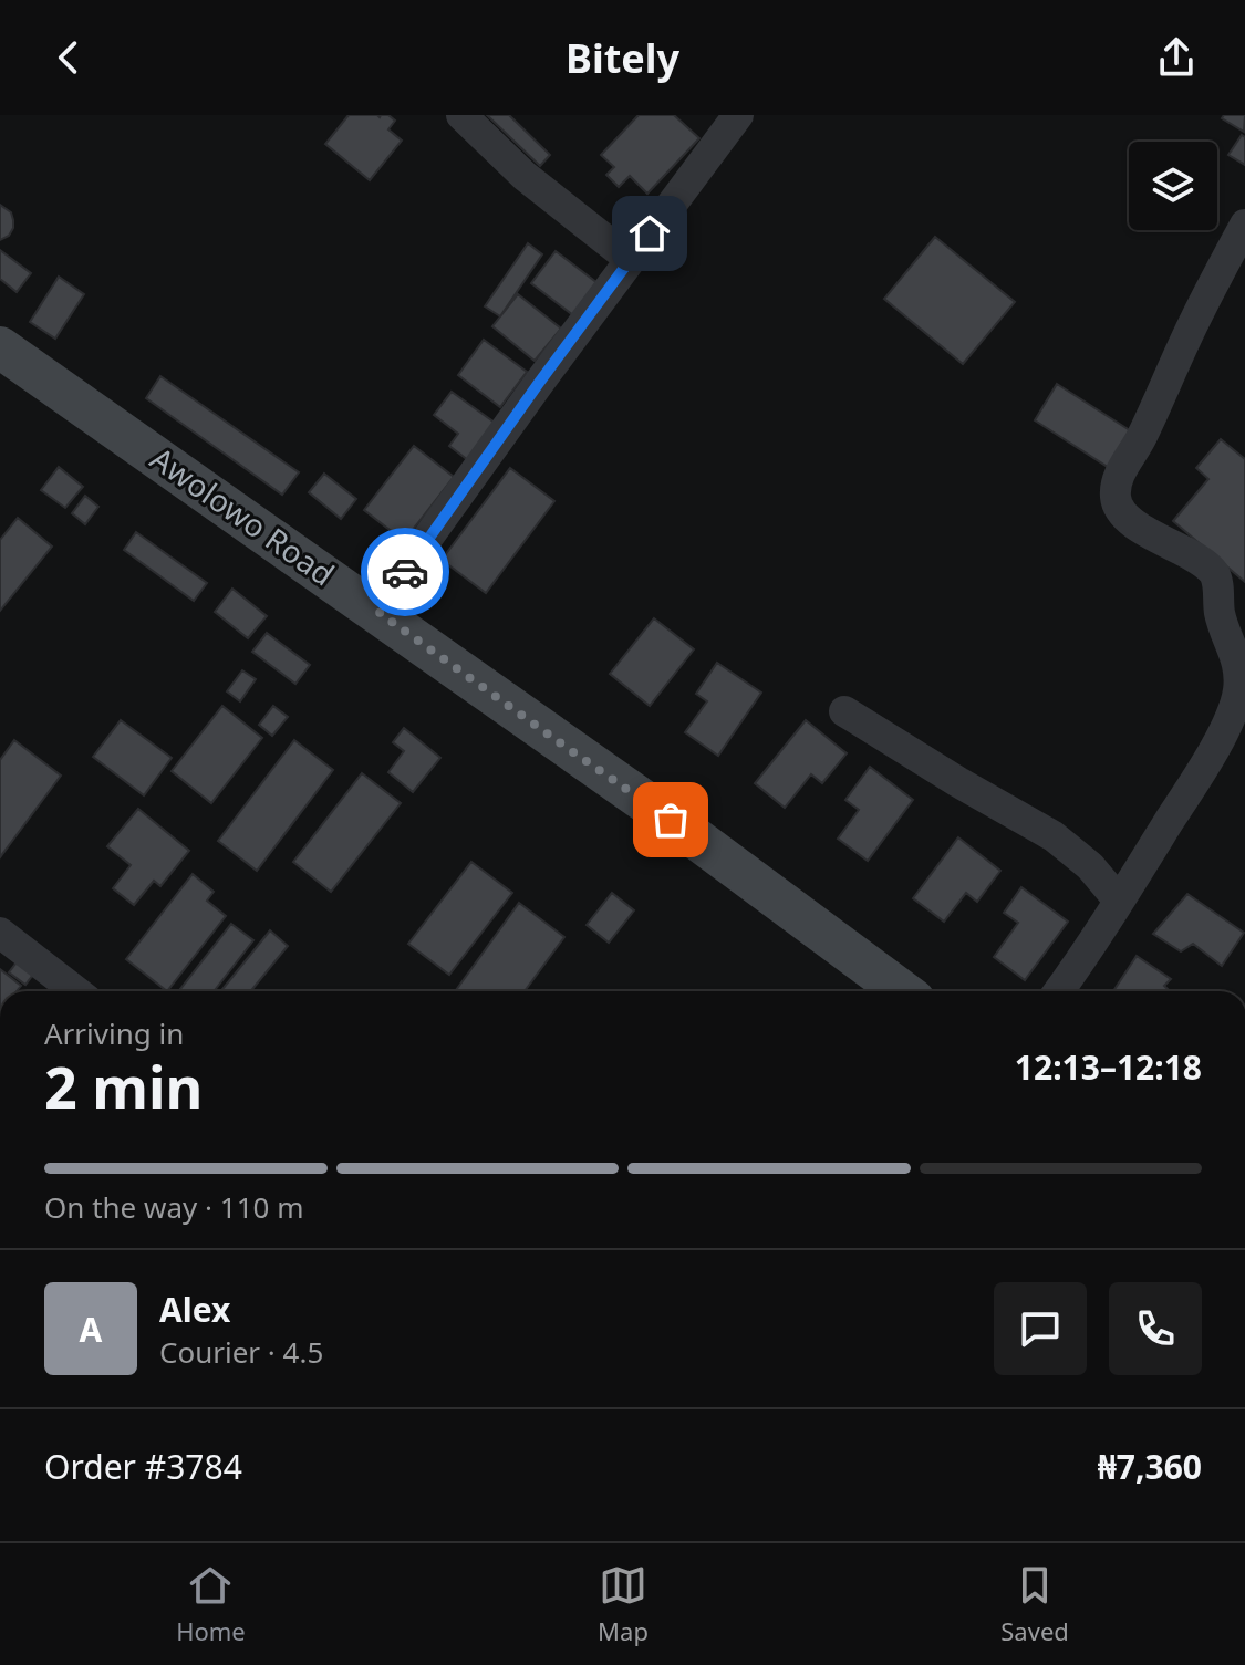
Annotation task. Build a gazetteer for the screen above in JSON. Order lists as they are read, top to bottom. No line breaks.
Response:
{"streets":{"main road":["Awolowo Road"]},"page":{"header":"Bitely","heading":["2 min","Arriving in","12:13–12:18"],"panel":["Alex","Courier · 4.5","Order #3784","₦7,360"],"bar":"On the way · 110 m","round":"A","tabs":["Home","Map","Saved"]}}
